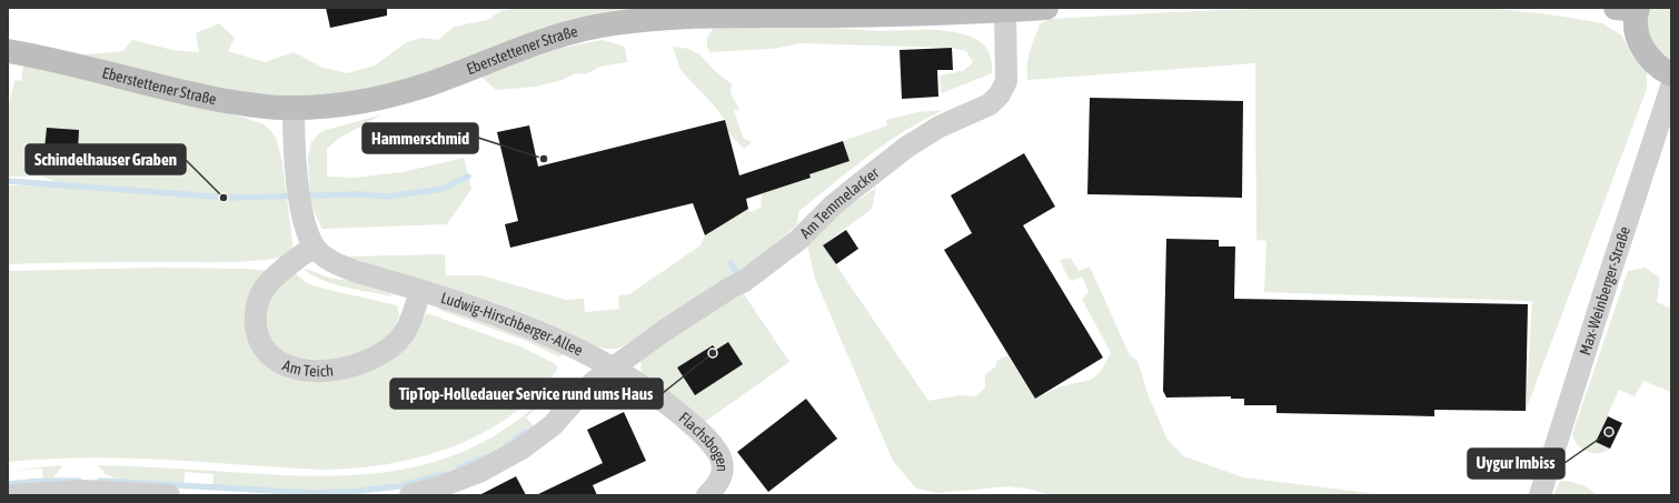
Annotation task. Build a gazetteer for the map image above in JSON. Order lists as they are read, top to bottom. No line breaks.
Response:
{"streets":{"main road":["Eberstettener Straße"],"street":["Am Temmelacker","Max-Weinberger-Straße","Ludwig-Hirschberger-Allee","Am Teich","Flachsbogen"]},"crossings":[["Eberstettener Straße","Am Temmelacker"],["Eberstettener Straße","Ludwig-Hirschberger-Allee"],["Am Temmelacker","Ludwig-Hirschberger-Allee"],["Am Temmelacker","Flachsbogen"],["Ludwig-Hirschberger-Allee","Am Teich"],["Ludwig-Hirschberger-Allee","Flachsbogen"]],"places":["Hammerschmid","Schindelhauser Graben","TipTop-Holledauer Service rund ums Haus","Uygur Imbiss"]}
